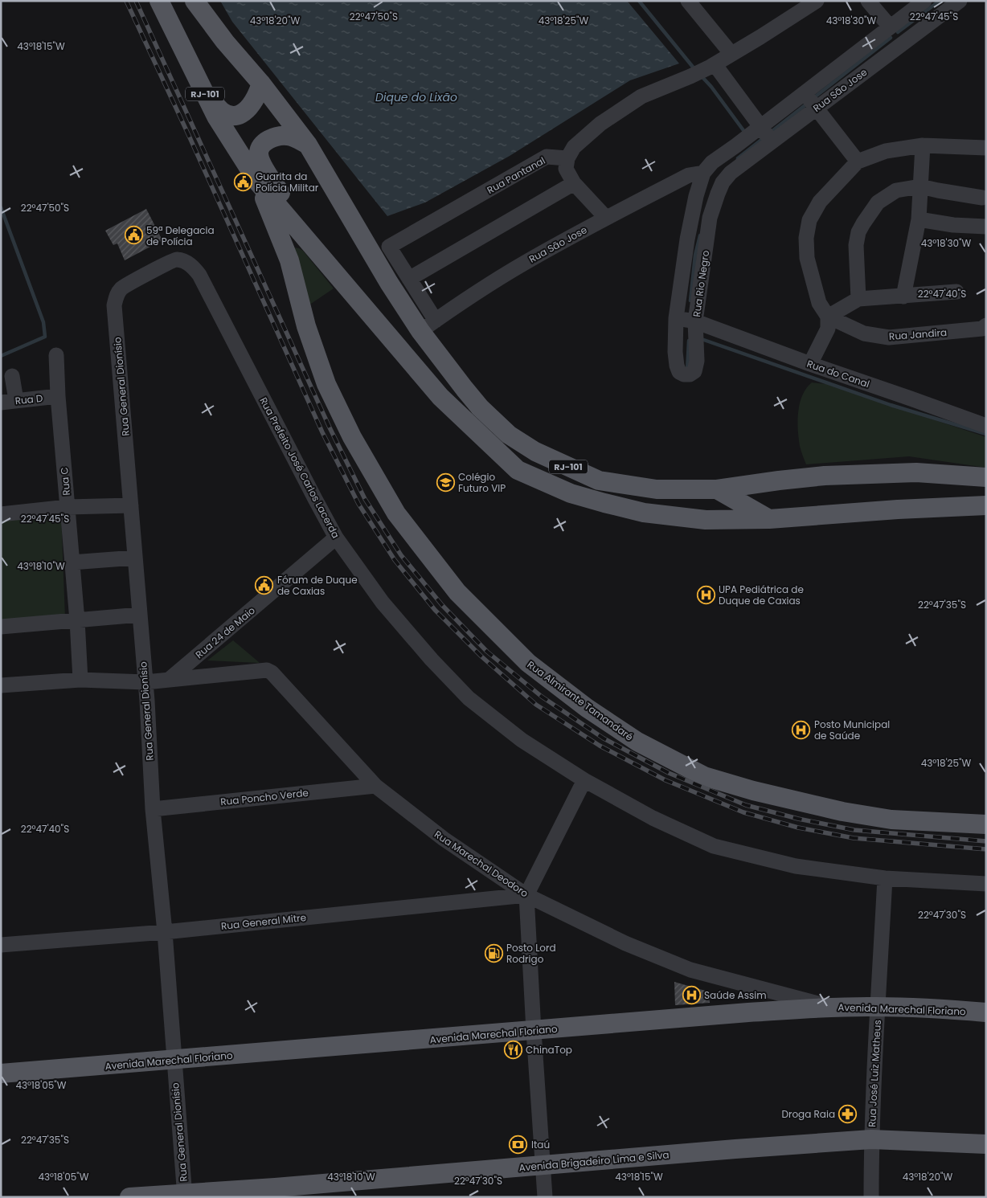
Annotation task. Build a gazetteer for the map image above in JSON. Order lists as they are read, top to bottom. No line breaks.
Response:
{"streets":{"main road":["RJ-101","Rua Almirante Tamandaré","Avenida Marechal Floriano","Avenida Brigadeiro Lima e Silva"],"street":["Rua Sāo Jose","Rua Pantanal","Rua Rio Negro","Rua Jandira","Rua do Canal","Rua General Dionísio","Rua D","Rua Prefeito José Carlos Lacerda","Rua C","Rua 24 de Maio","Rua Poncho Verde","Rua Marechal Deodoro","Rua General Mitre","Rua José Luiz Matheus"]},"crossings":[["Rua Sāo Jose","RJ-101"],["Rua Sāo Jose","Rua Pantanal"],["Rua Sāo Jose","Rua Rio Negro"],["Rua Sāo Jose","Rua do Canal"],["RJ-101","Rua Almirante Tamandaré"],["Rua Rio Negro","Rua do Canal"],["Rua General Dionísio","Rua Prefeito José Carlos Lacerda"],["Rua General Dionísio","Rua Poncho Verde"],["Rua General Dionísio","Rua General Mitre"],["Rua General Dionísio","Avenida Marechal Floriano"],["Rua General Dionísio","Avenida Brigadeiro Lima e Silva"],["Rua D","Rua C"],["Rua Prefeito José Carlos Lacerda","Rua 24 de Maio"],["Rua Prefeito José Carlos Lacerda","Rua José Luiz Matheus"],["Rua 24 de Maio","Rua Marechal Deodoro"],["Rua Poncho Verde","Rua Marechal Deodoro"],["Rua Marechal Deodoro","Rua General Mitre"],["Rua Marechal Deodoro","Avenida Marechal Floriano"],["Avenida Marechal Floriano","Rua José Luiz Matheus"],["Rua José Luiz Matheus","Avenida Brigadeiro Lima e Silva"]],"water":["Dique do Lixão"],"places":{"public building":["Guarita da Polícia Militar","59ª Delegacia de Polícia","Fórum de Duque de Caxias"],"school or university":["Colégio Futuro VIP"],"hospital":["UPA Pediátrica de Duque de Caxias","Posto Municipal de Saúde","Saúde Assim"],"fuel station":["Posto Lord Rodrigo"],"restaurant":["ChinaTop"],"pharmacy":["Droga Raia"],"bank":["Itaú"]},"coordinates":["22°47'50\"S","22°47'45\"S","43°18'20\"W","43°18'25\"W","43°18'30\"W","43°18'15\"W","22°47'40\"S","43°18'10\"W","22°47'35\"S","22°47'30\"S","43°18'05\"W"]}
